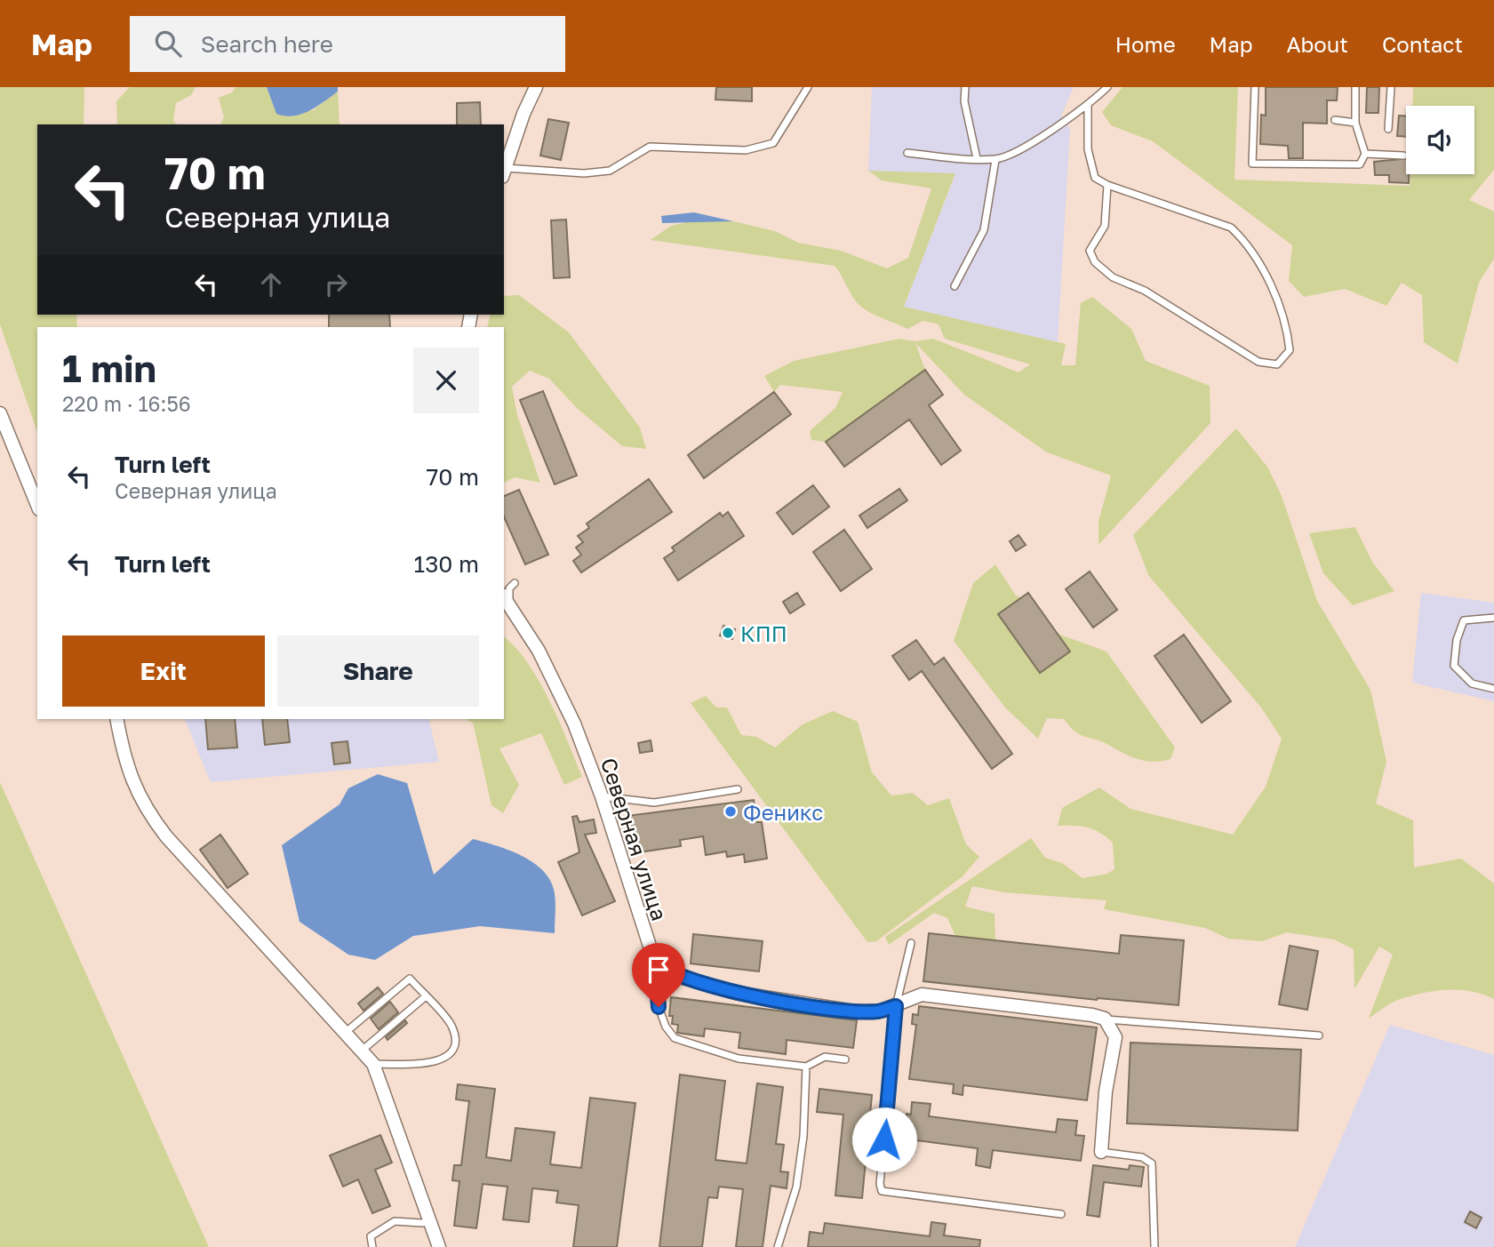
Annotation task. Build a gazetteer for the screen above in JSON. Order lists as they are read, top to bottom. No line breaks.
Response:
{"streets":{"street":["Северная улица"]},"places":["КПП","Феникс"],"page":{"header":"Map","search":"Search here","nav":["Home","Map","About","Contact"],"turn":["70 m","Северная улица"],"heading":["1 min","220 m · 16:56"],"list":[{"name":"Turn left","note":"Северная улица","value":"70 m"},{"name":"Turn left","value":"130 m"}],"buttons":["Exit","Share"]}}
